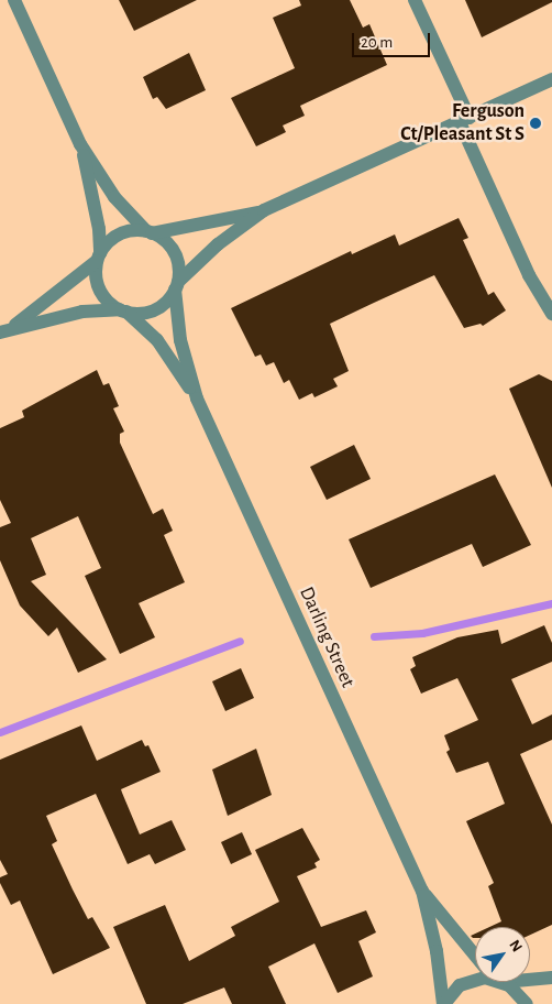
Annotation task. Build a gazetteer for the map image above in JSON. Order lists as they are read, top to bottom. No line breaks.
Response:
{"streets":{"street":["Darling Street"]},"places":["Ferguson Ct/Pleasant St S"],"scale_bar":"20 m","north":"top right"}
